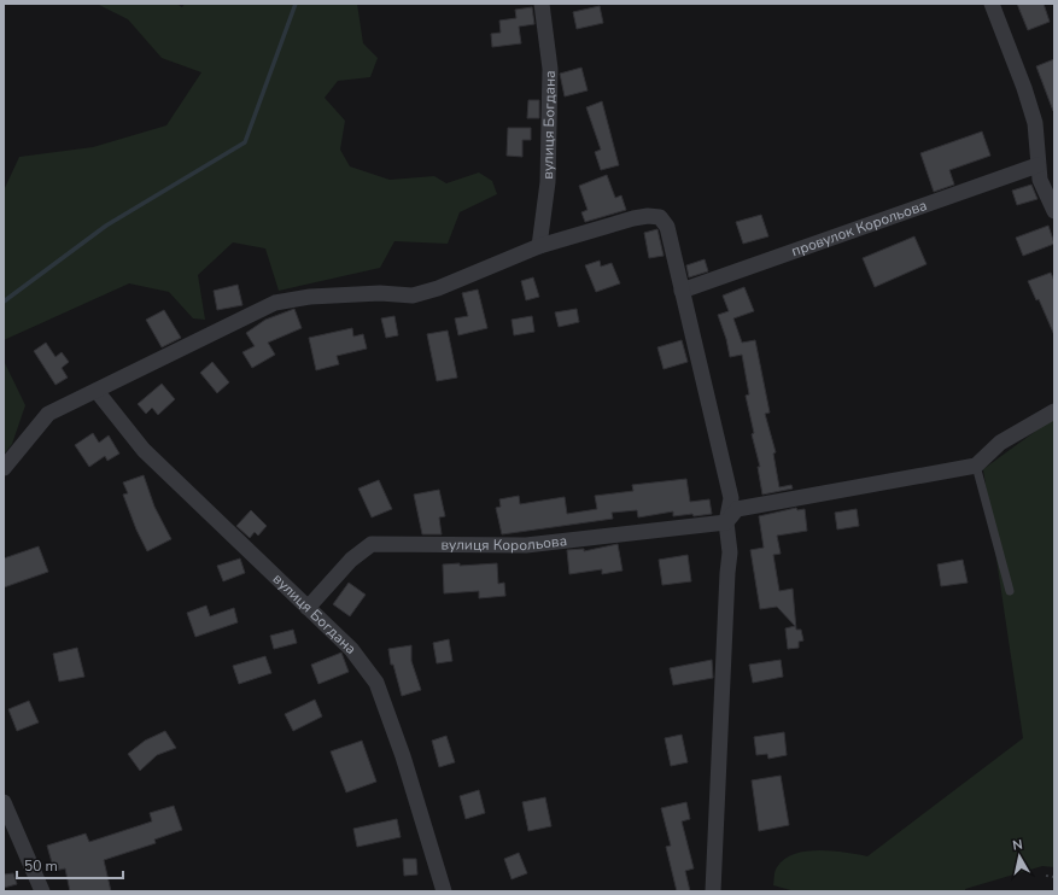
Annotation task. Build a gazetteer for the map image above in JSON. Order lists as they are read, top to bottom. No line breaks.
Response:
{"streets":{"street":["вулиця Богдана","провулок Корольова","вулиця Корольова"]},"crossings":[["вулиця Богдана","вулиця Корольова"]],"scale_bar":"50 m","north":"top"}
